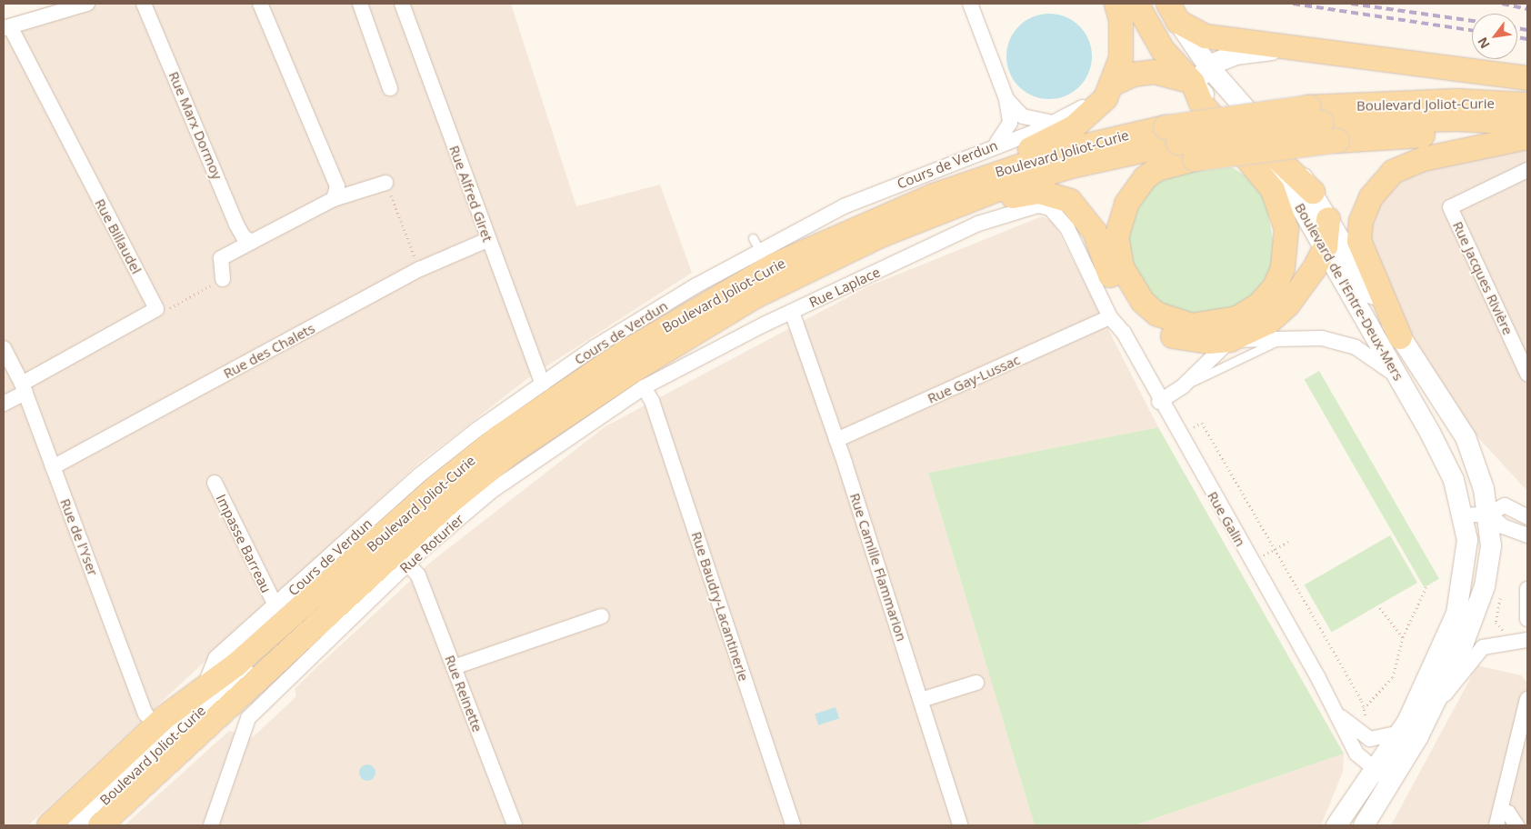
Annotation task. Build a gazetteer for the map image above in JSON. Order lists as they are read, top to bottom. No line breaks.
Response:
{"streets":{"main road":["Boulevard Joliot-Curie","Boulevard de l'Entre-Deux-Mers"],"street":["Rue Marx Dormoy","Cours de Verdun","Rue Alfred Giret","Rue Billaudel","Rue Jacques Rivière","Rue Laplace","Rue des Chalets","Rue Gay-Lussac","Rue Galin","Rue de l'Yser","Impasse Barreau","Rue Roturier","Rue Camille Flammarion","Rue Baudry-Lacantinerie","Rue Reinette"]},"crossings":[["Boulevard Joliot-Curie","Cours de Verdun"],["Cours de Verdun","Rue Alfred Giret"],["Cours de Verdun","Impasse Barreau"],["Rue Alfred Giret","Rue des Chalets"],["Rue Laplace","Rue Galin"],["Rue Laplace","Rue Roturier"],["Rue Laplace","Rue Camille Flammarion"],["Rue Laplace","Rue Baudry-Lacantinerie"],["Boulevard de l'Entre-Deux-Mers","Rue Galin"],["Rue des Chalets","Rue de l'Yser"],["Rue Gay-Lussac","Rue Galin"],["Rue Gay-Lussac","Rue Camille Flammarion"],["Rue Roturier","Rue Baudry-Lacantinerie"],["Rue Roturier","Rue Reinette"]],"north":"bottom left"}
